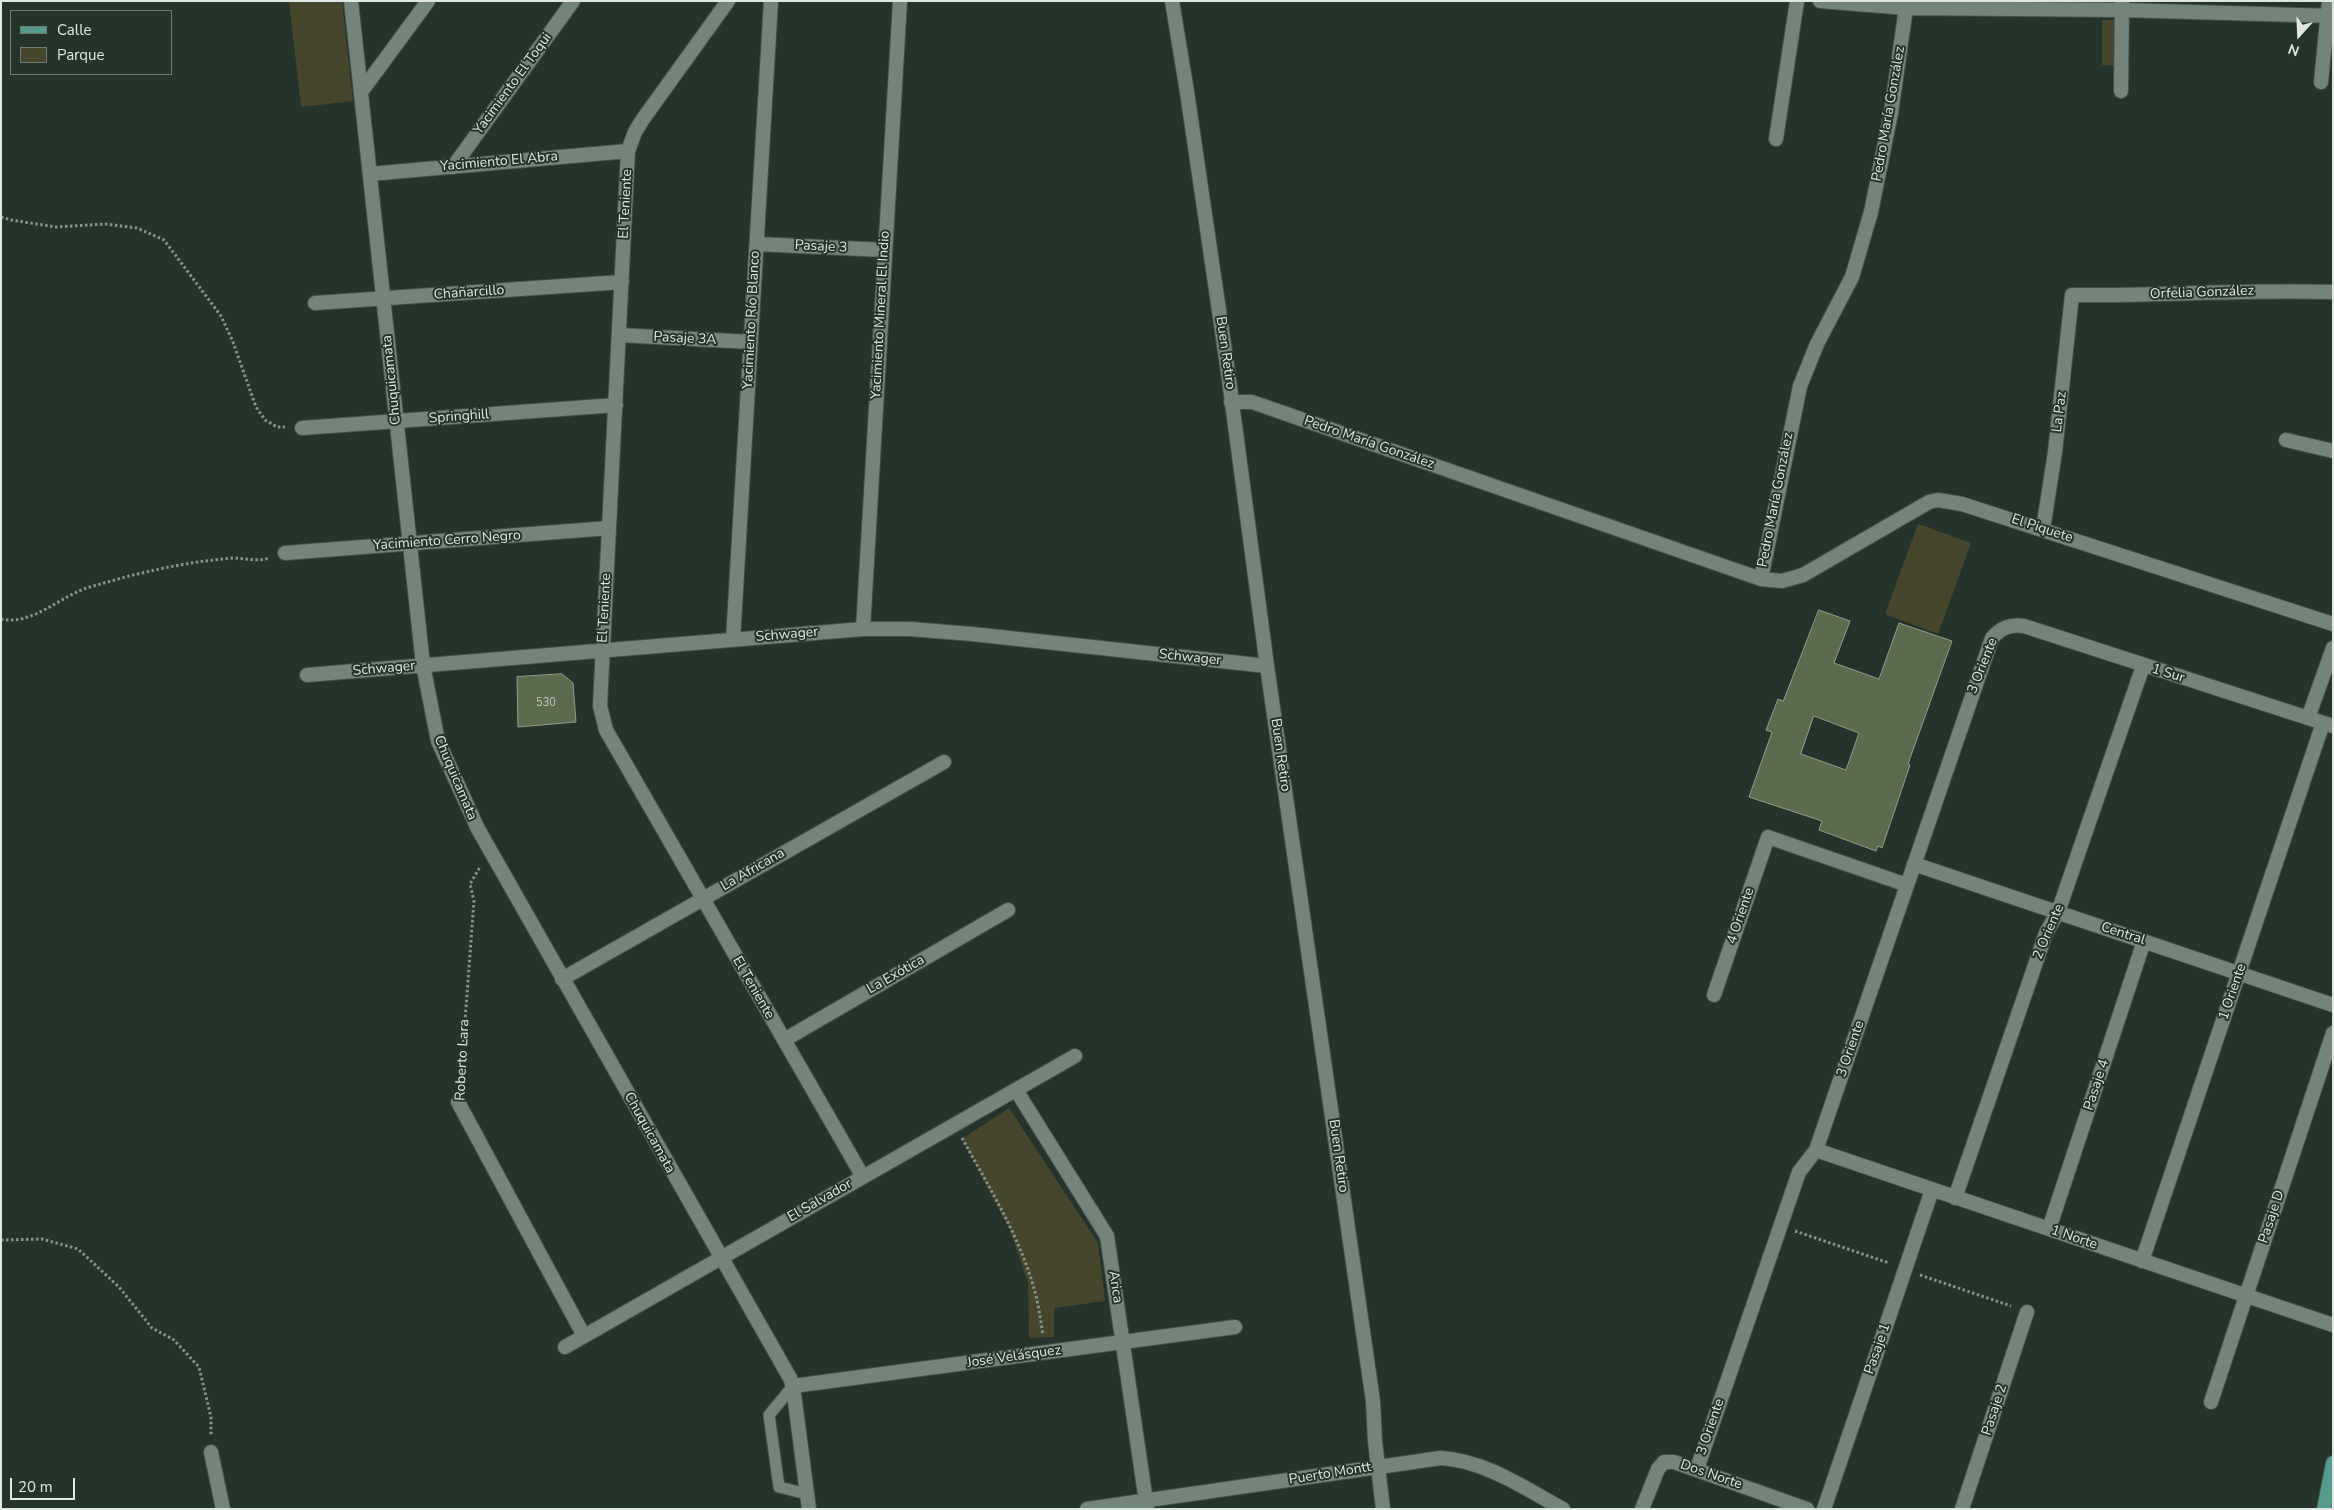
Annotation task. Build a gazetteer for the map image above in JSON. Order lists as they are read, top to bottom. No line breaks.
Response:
{"streets":{"street":["Yacimiento El Toqui","Pedro María González","Yacimiento El Abra","El Teniente","Pasaje 3","Chañarcillo","Orfelia González","Yacimiento Mineral El Indio","Yacimiento Río Blanco","Pasaje 3A","Buen Retiro","Chuquicamata","La Paz","Springhill","El Piquete","Yacimiento Cerro Negro","Schwager","3 Oriente","1 Sur","La Africana","4 Oriente","2 Oriente","Central","La Exótica","1 Oriente","Roberto Lara","Pasaje 4","El Salvador","Pasaje D","1 Norte","Arica","Pasaje 1","José Velásquez","Pasaje 2","Puerto Montt","Dos Norte"]},"crossings":[["Yacimiento El Toqui","Yacimiento El Abra"],["Pedro María González","Buen Retiro"],["Pedro María González","El Piquete"],["Yacimiento El Abra","El Teniente"],["Yacimiento El Abra","Chuquicamata"],["El Teniente","Chañarcillo"],["El Teniente","Pasaje 3A"],["El Teniente","Springhill"],["El Teniente","Yacimiento Cerro Negro"],["El Teniente","Schwager"],["El Teniente","La Africana"],["El Teniente","La Exótica"],["El Teniente","El Salvador"],["Pasaje 3","Yacimiento Mineral El Indio"],["Pasaje 3","Yacimiento Río Blanco"],["Chañarcillo","Chuquicamata"],["Orfelia González","La Paz"],["Yacimiento Mineral El Indio","Schwager"],["Yacimiento Río Blanco","Pasaje 3A"],["Yacimiento Río Blanco","Schwager"],["Buen Retiro","Schwager"],["Buen Retiro","Puerto Montt"],["Chuquicamata","Springhill"],["Chuquicamata","Yacimiento Cerro Negro"],["Chuquicamata","Schwager"],["Chuquicamata","La Africana"],["Chuquicamata","Roberto Lara"],["Chuquicamata","El Salvador"],["Chuquicamata","José Velásquez"],["La Paz","El Piquete"],["3 Oriente","1 Sur"],["3 Oriente","4 Oriente"],["3 Oriente","Central"],["3 Oriente","1 Norte"],["3 Oriente","Dos Norte"],["1 Sur","2 Oriente"],["1 Sur","1 Oriente"],["2 Oriente","Central"],["2 Oriente","1 Norte"],["Central","1 Oriente"],["Central","Pasaje 4"],["1 Oriente","1 Norte"],["Roberto Lara","El Salvador"],["Pasaje 4","1 Norte"],["El Salvador","Arica"],["Pasaje D","1 Norte"],["1 Norte","Pasaje 1"],["Arica","José Velásquez"],["Arica","Puerto Montt"]],"house_numbers":["530"],"legend":["Calle","Parque"],"scale_bar":"20 m","north":"bottom"}
